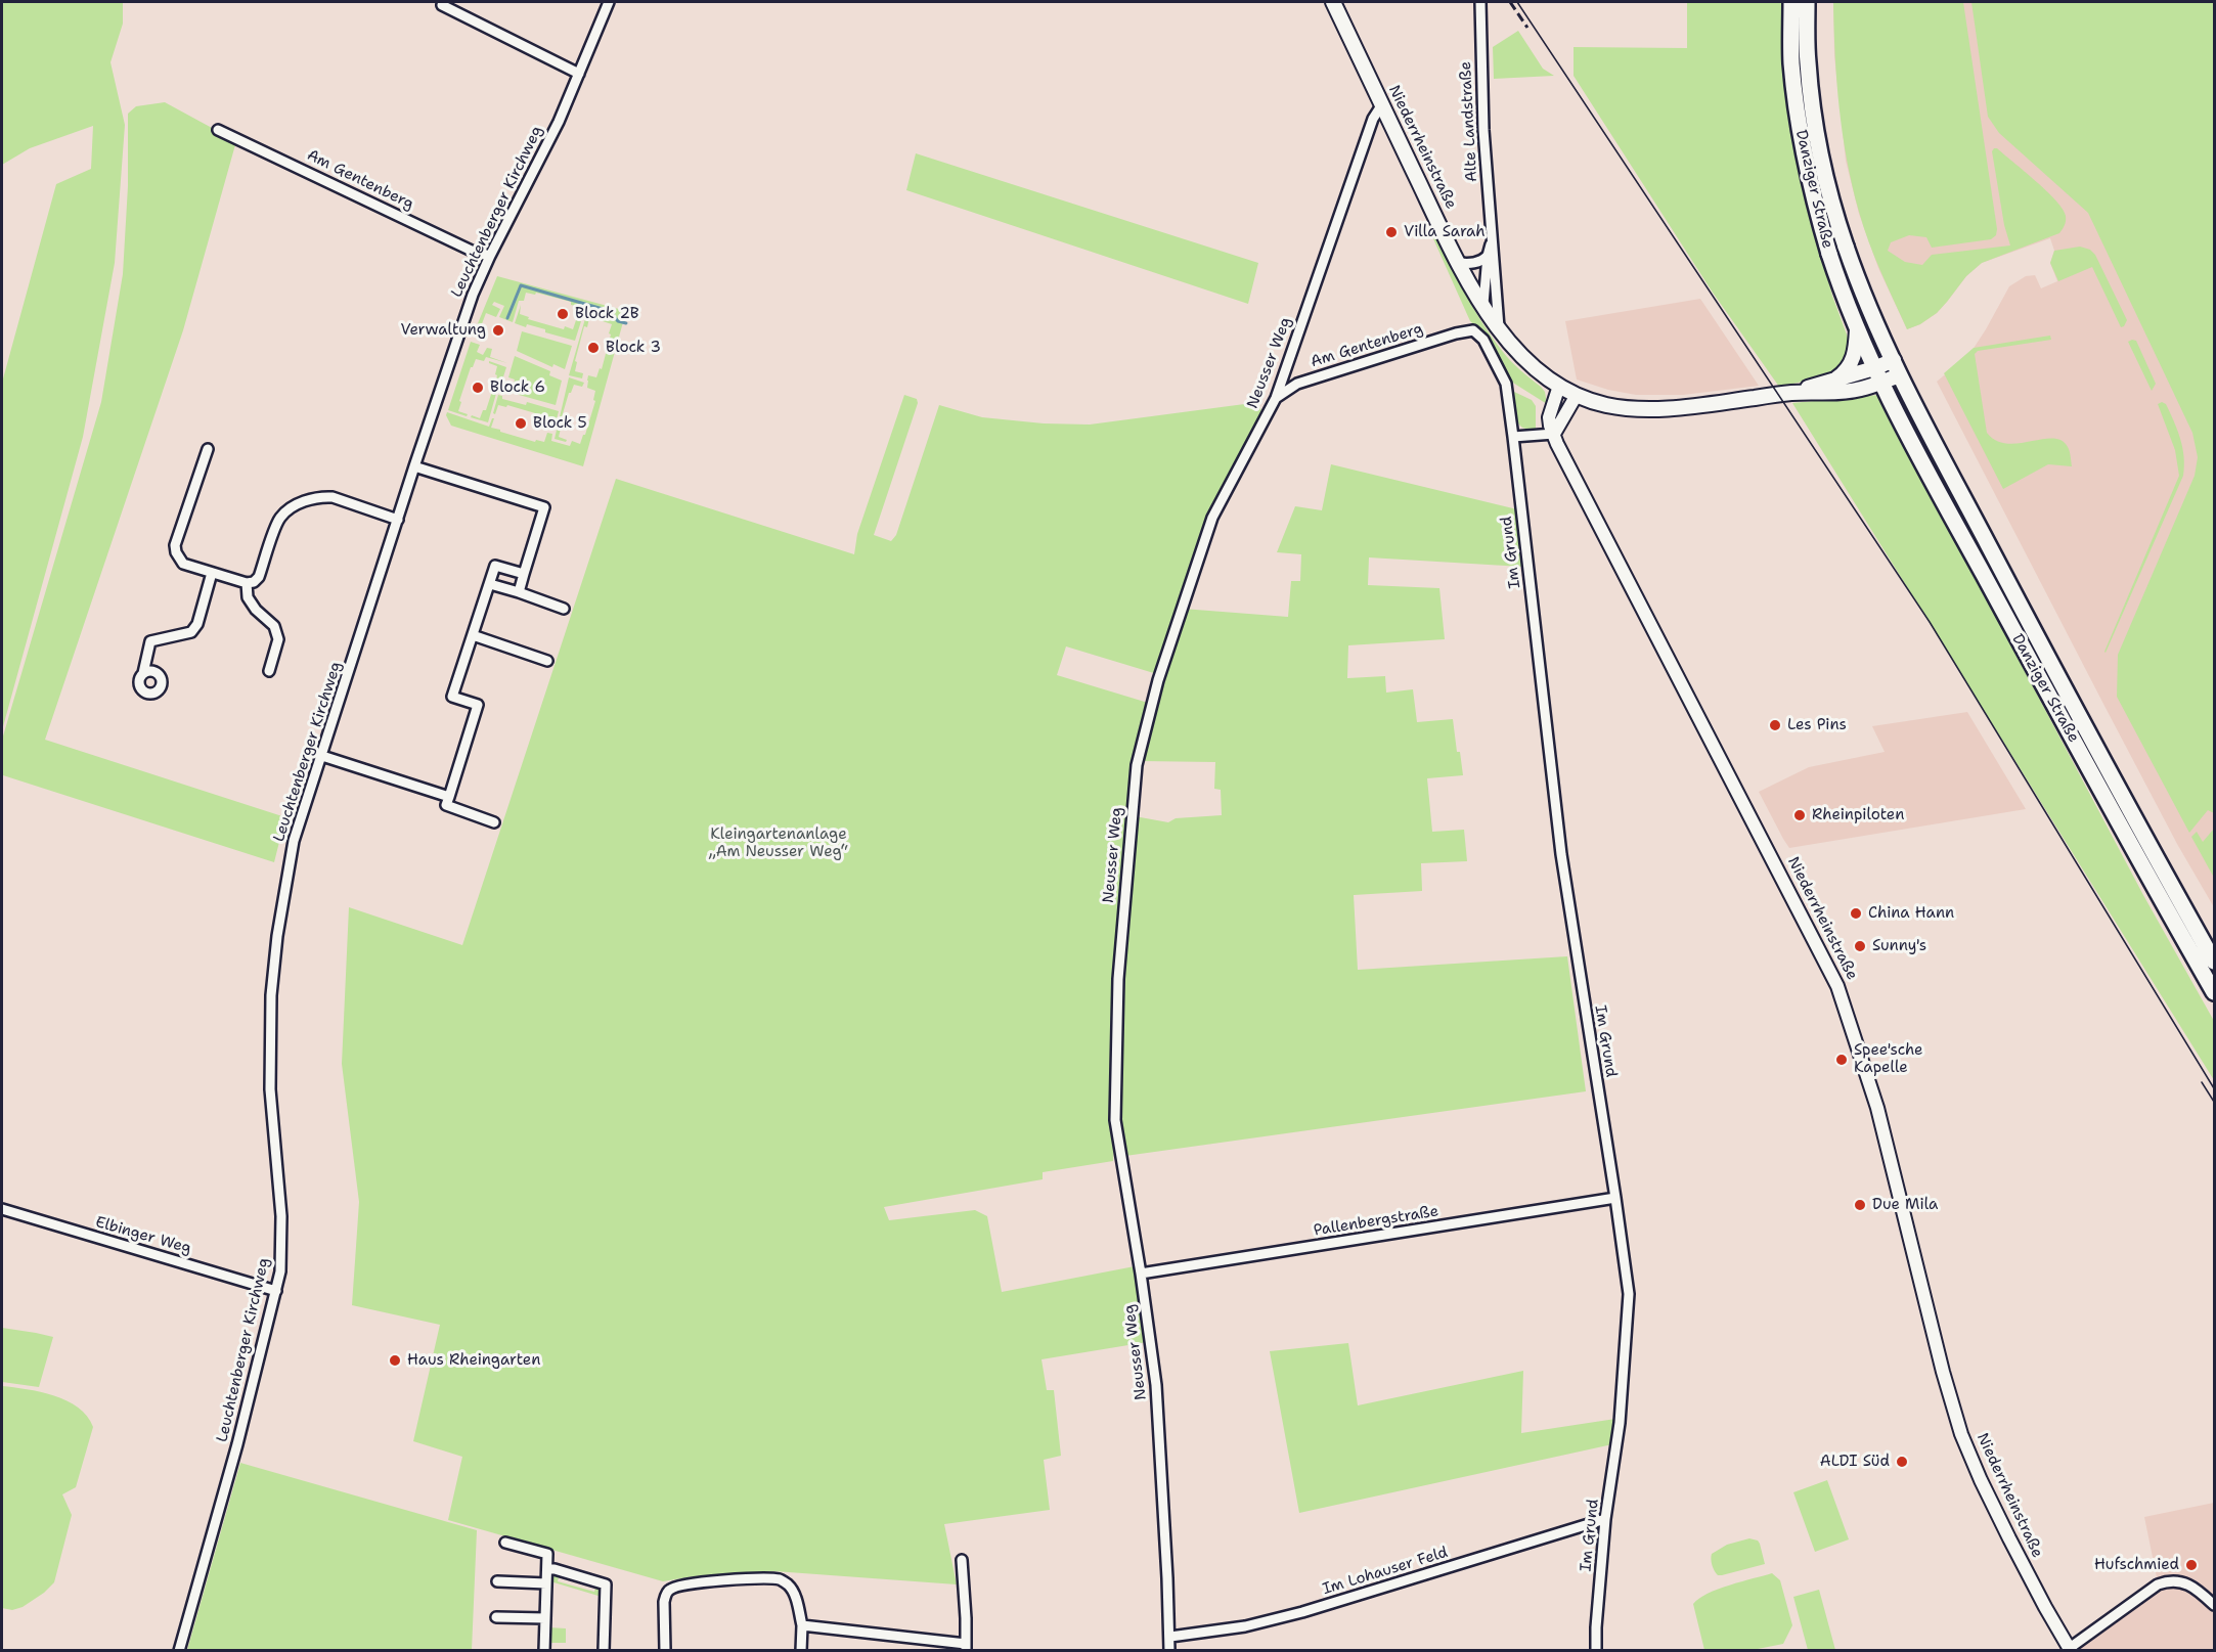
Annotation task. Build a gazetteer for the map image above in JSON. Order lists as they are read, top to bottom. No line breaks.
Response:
{"streets":{"main road":["Niederrheinstraße","Danziger Straße"],"street":["Alte Landstraße","Am Gentenberg","Leuchtenberger Kirchweg","Neusser Weg","Im Grund","Pallenbergstraße","Elbinger Weg","Im Lohauser Feld"]},"crossings":[["Alte Landstraße","Niederrheinstraße"],["Niederrheinstraße","Neusser Weg"],["Am Gentenberg","Leuchtenberger Kirchweg"],["Am Gentenberg","Neusser Weg"],["Am Gentenberg","Im Grund"],["Leuchtenberger Kirchweg","Elbinger Weg"],["Neusser Weg","Pallenbergstraße"],["Neusser Weg","Im Lohauser Feld"],["Im Grund","Pallenbergstraße"],["Im Grund","Im Lohauser Feld"]],"parks":["Kleingartenanlage „Am Neusser Weg“"],"places":["Villa Sarah","Block 2B","Verwaltung","Block 3","Block 6","Block 5","Les Pins","Rheinpiloten","China Hann","Sunny's","Spee'sche Kapelle","Due Mila","Haus Rheingarten","ALDI Süd","Hufschmied"]}
